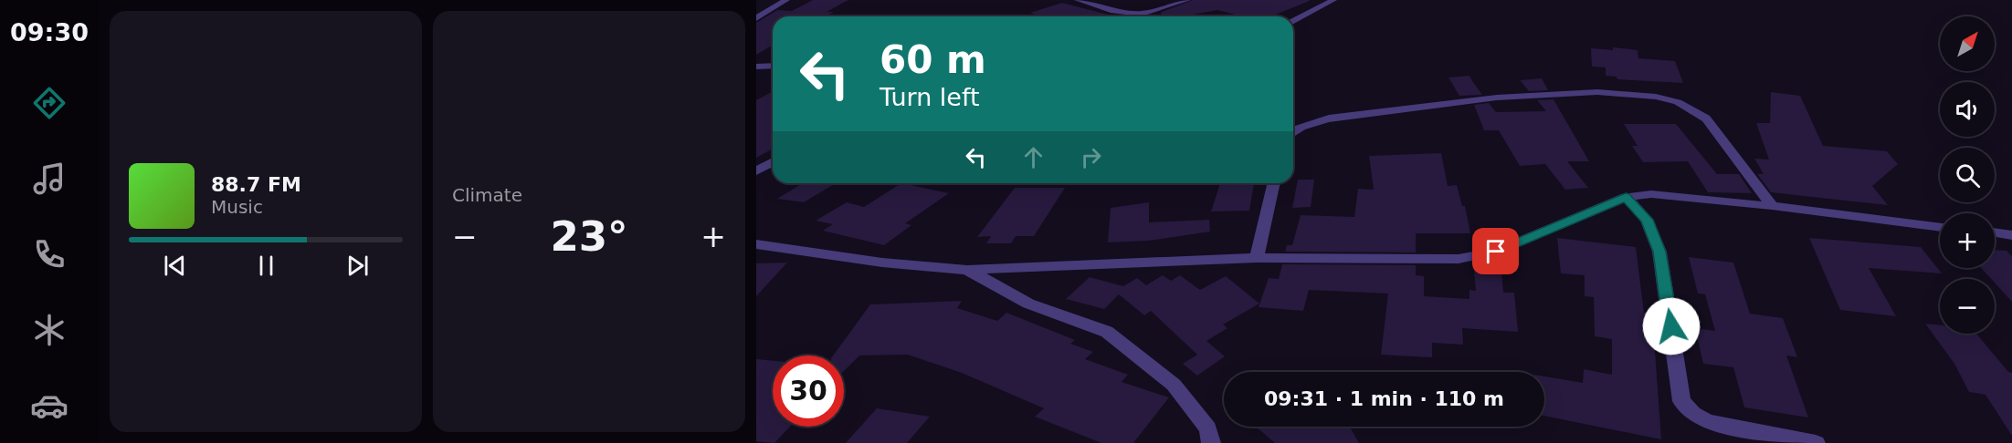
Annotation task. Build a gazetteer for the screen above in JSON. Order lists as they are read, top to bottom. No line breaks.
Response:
{"north":"top right","page":{"tabs":"09:30","tile":"Climate","map_buttons":["+","−"],"turn":["60 m","Turn left"],"song":["88.7 FM","Music"],"heat":["−","23°","+"],"limit":"30","trip":"09:31 · 1 min · 110 m"}}
